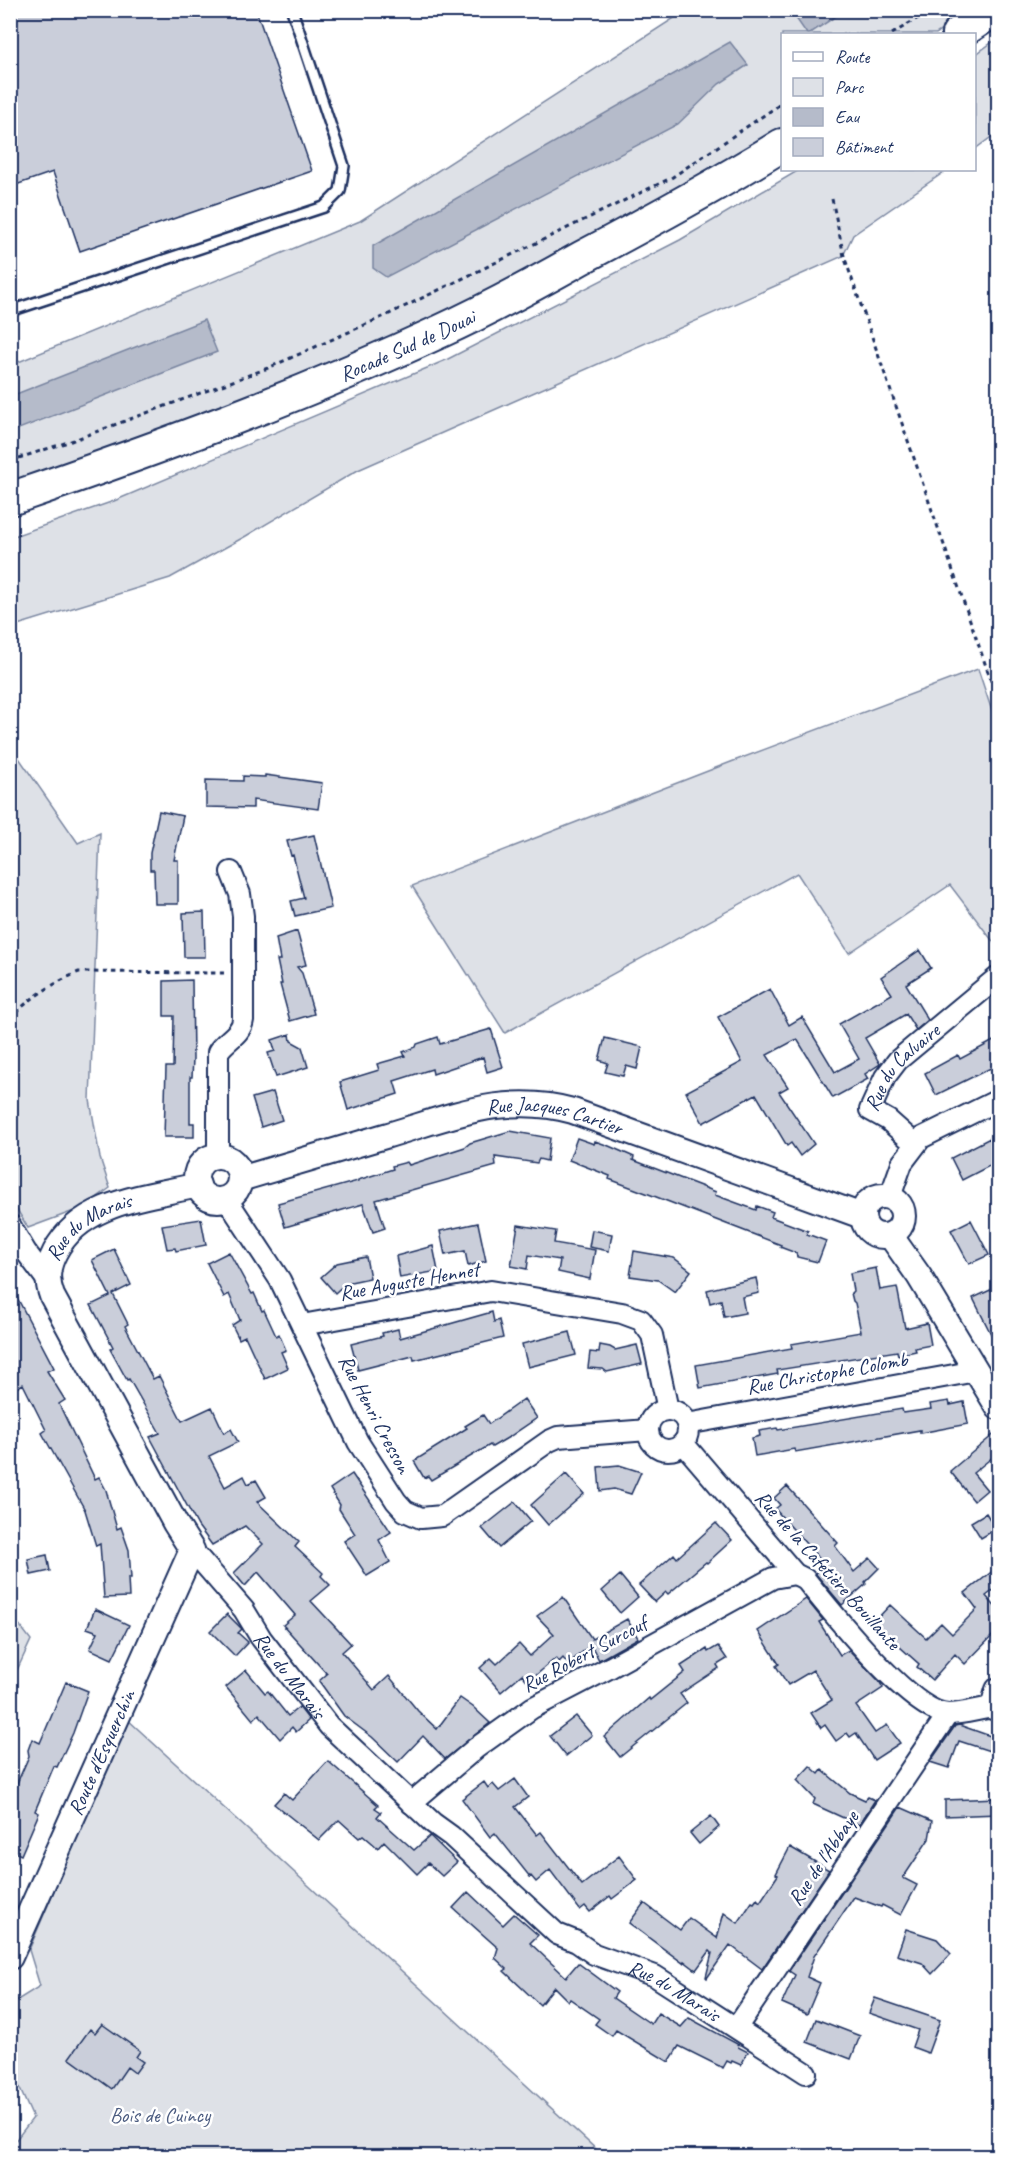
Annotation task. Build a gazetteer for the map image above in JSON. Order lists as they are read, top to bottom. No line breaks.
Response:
{"streets":{"highway":["Rocade Sud de Douai"],"street":["Rue du Calvaire","Rue Jacques Cartier","Rue du Marais","Rue Auguste Hennet","Rue Christophe Colomb","Rue Henri Cresson","Rue de la Cafetière Bouillante","Rue Robert Surcouf","Route d'Esquerchin","Rue de l'Abbaye"]},"crossings":[["Rue Jacques Cartier","Rue du Marais"],["Rue Jacques Cartier","Rue Henri Cresson"],["Rue du Marais","Rue Henri Cresson"],["Rue du Marais","Rue Robert Surcouf"],["Rue du Marais","Route d'Esquerchin"],["Rue du Marais","Rue de l'Abbaye"],["Rue Auguste Hennet","Rue Christophe Colomb"],["Rue Auguste Hennet","Rue Henri Cresson"],["Rue Auguste Hennet","Rue de la Cafetière Bouillante"],["Rue Christophe Colomb","Rue Henri Cresson"],["Rue Christophe Colomb","Rue de la Cafetière Bouillante"],["Rue Henri Cresson","Rue de la Cafetière Bouillante"],["Rue de la Cafetière Bouillante","Rue Robert Surcouf"],["Rue de la Cafetière Bouillante","Rue de l'Abbaye"]],"parks":["Bois de Cuincy"],"legend":["Route","Parc","Eau","Bâtiment"]}
